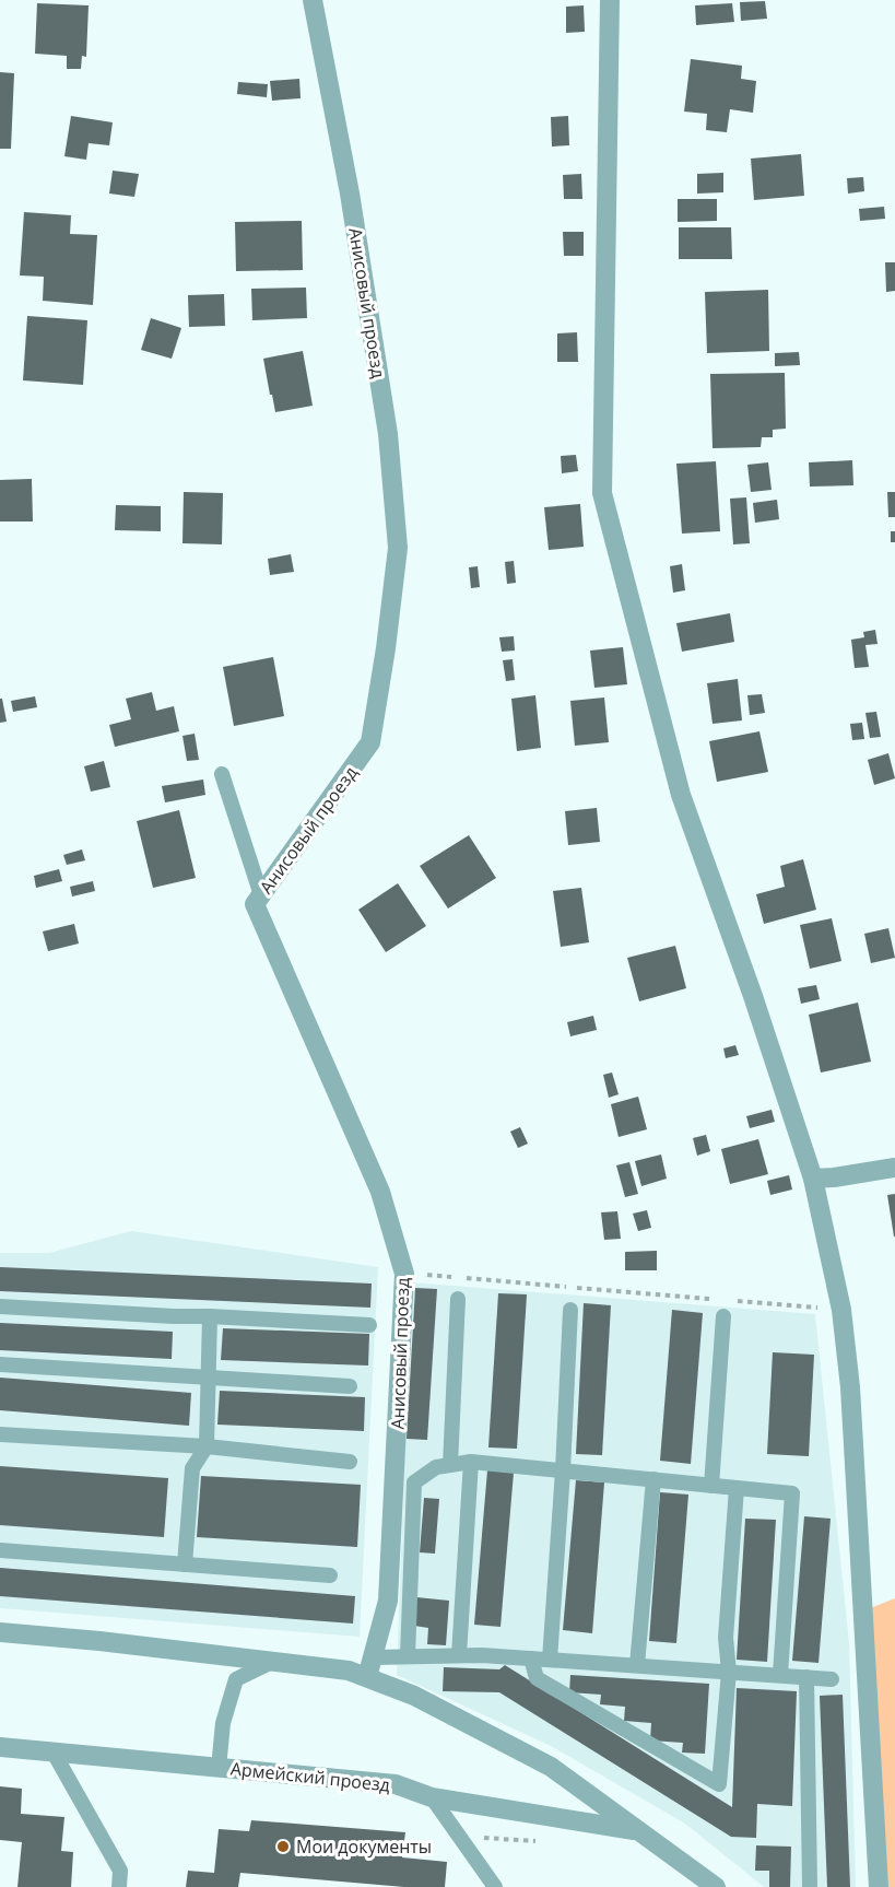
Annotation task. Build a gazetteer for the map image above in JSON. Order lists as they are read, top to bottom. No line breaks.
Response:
{"streets":{"street":["Анисовый проезд","Армейский проезд"]},"places":["Мои документы"]}
